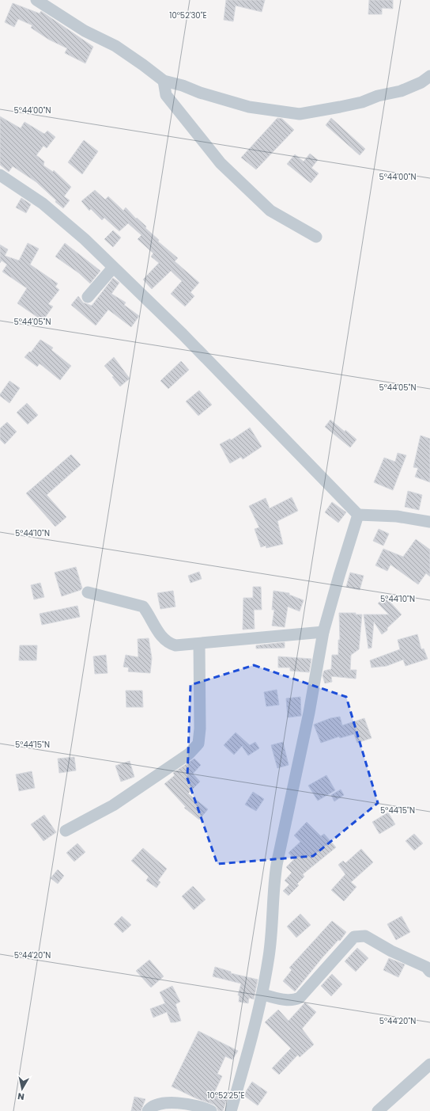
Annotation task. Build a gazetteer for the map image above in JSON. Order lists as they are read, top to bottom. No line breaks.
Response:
{"north":"bottom","coordinates":["10°52'30\"E","5°44'00\"N","5°44'05\"N","5°44'10\"N","5°44'15\"N","5°44'20\"N","10°52'25\"E"]}
